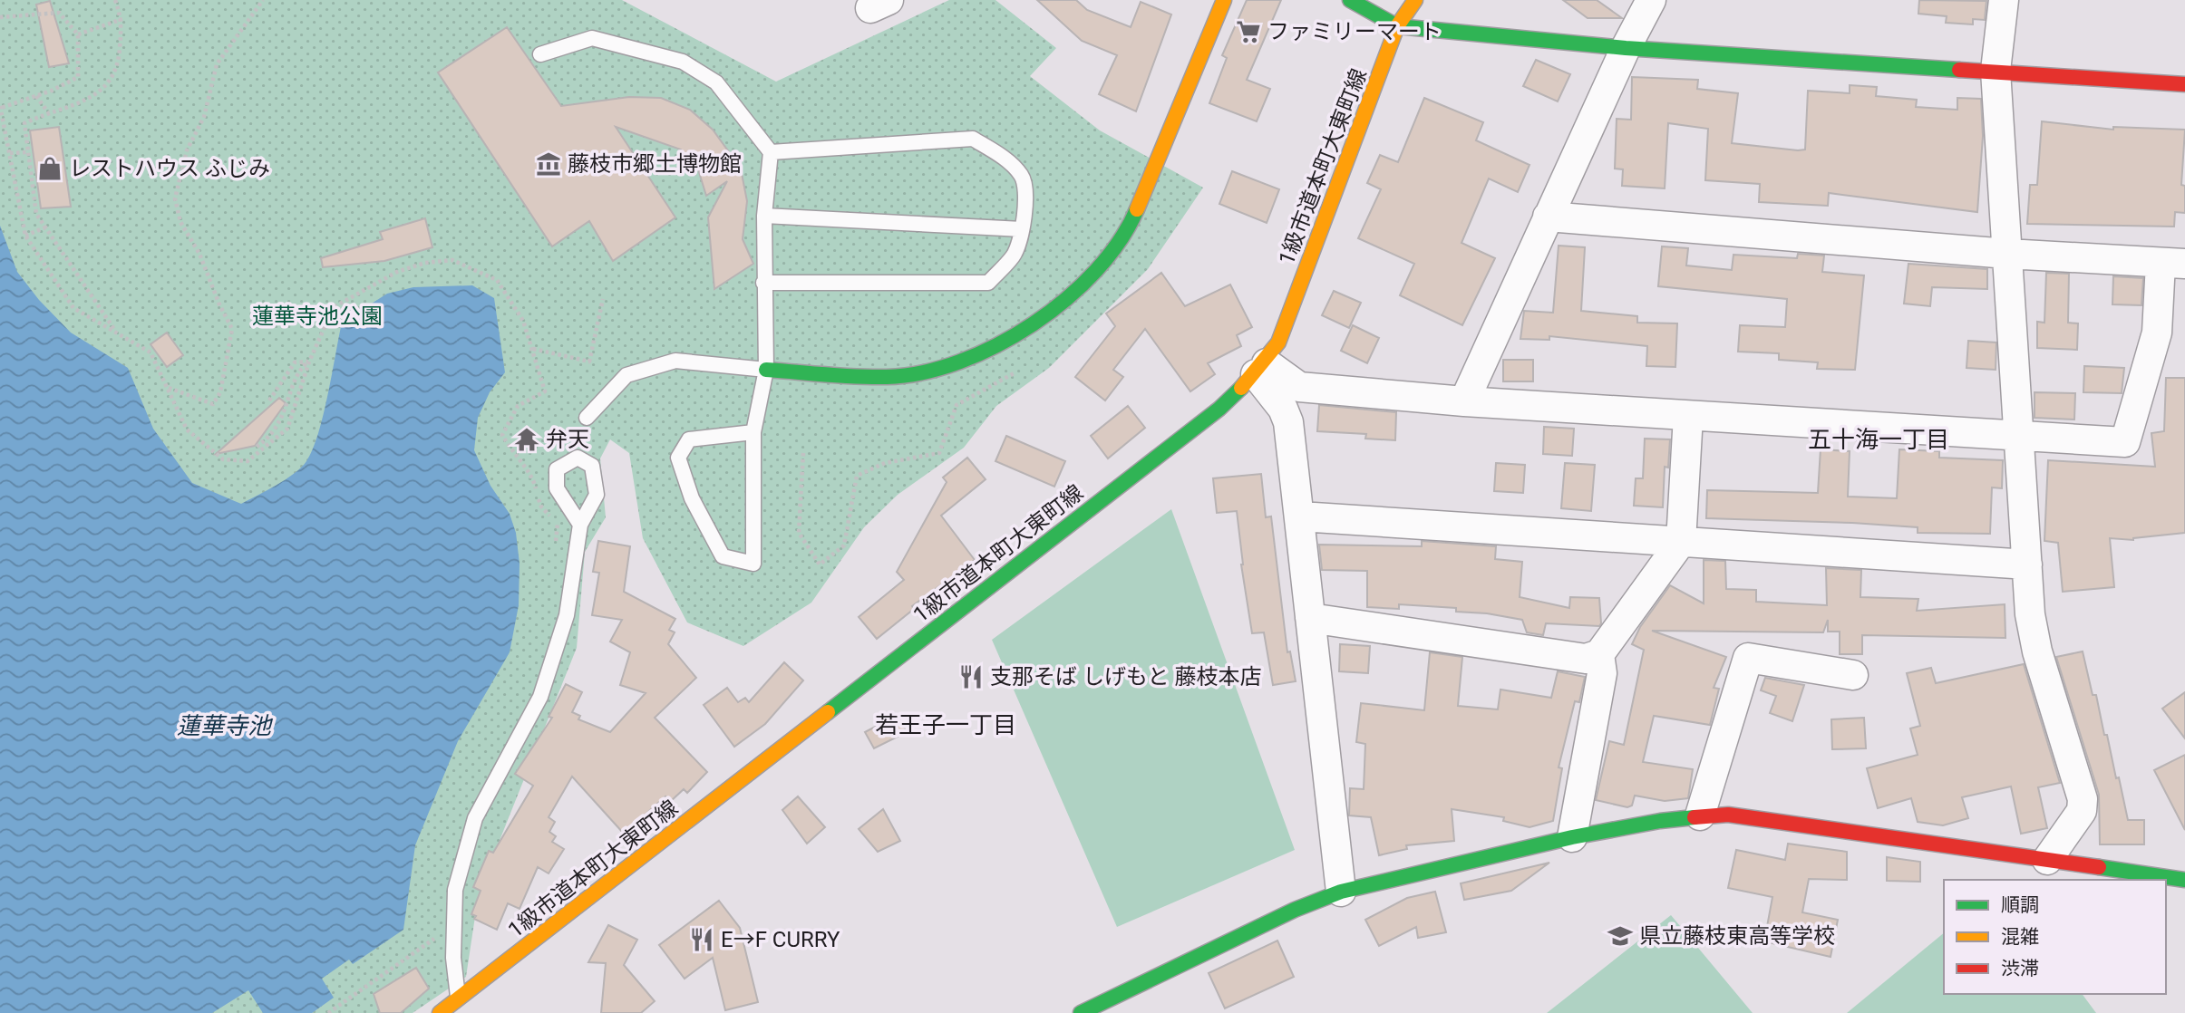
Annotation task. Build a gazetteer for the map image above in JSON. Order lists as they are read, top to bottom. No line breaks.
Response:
{"streets":{"street":["1級市道本町大東町線"]},"districts":["五十海一丁目","若王子一丁目"],"water":["蓮華寺池"],"parks":["蓮華寺池公園"],"places":{"supermarket":["ファミリーマート"],"museum":["藤枝市郷土博物館"],"shop":["レストハウス ふじみ"],"temple":["弁天"],"restaurant":["支那そば しげもと 藤枝本店","E→F CURRY"],"school or university":["県立藤枝東高等学校"]},"legend":["順調","混雑","渋滞"]}
